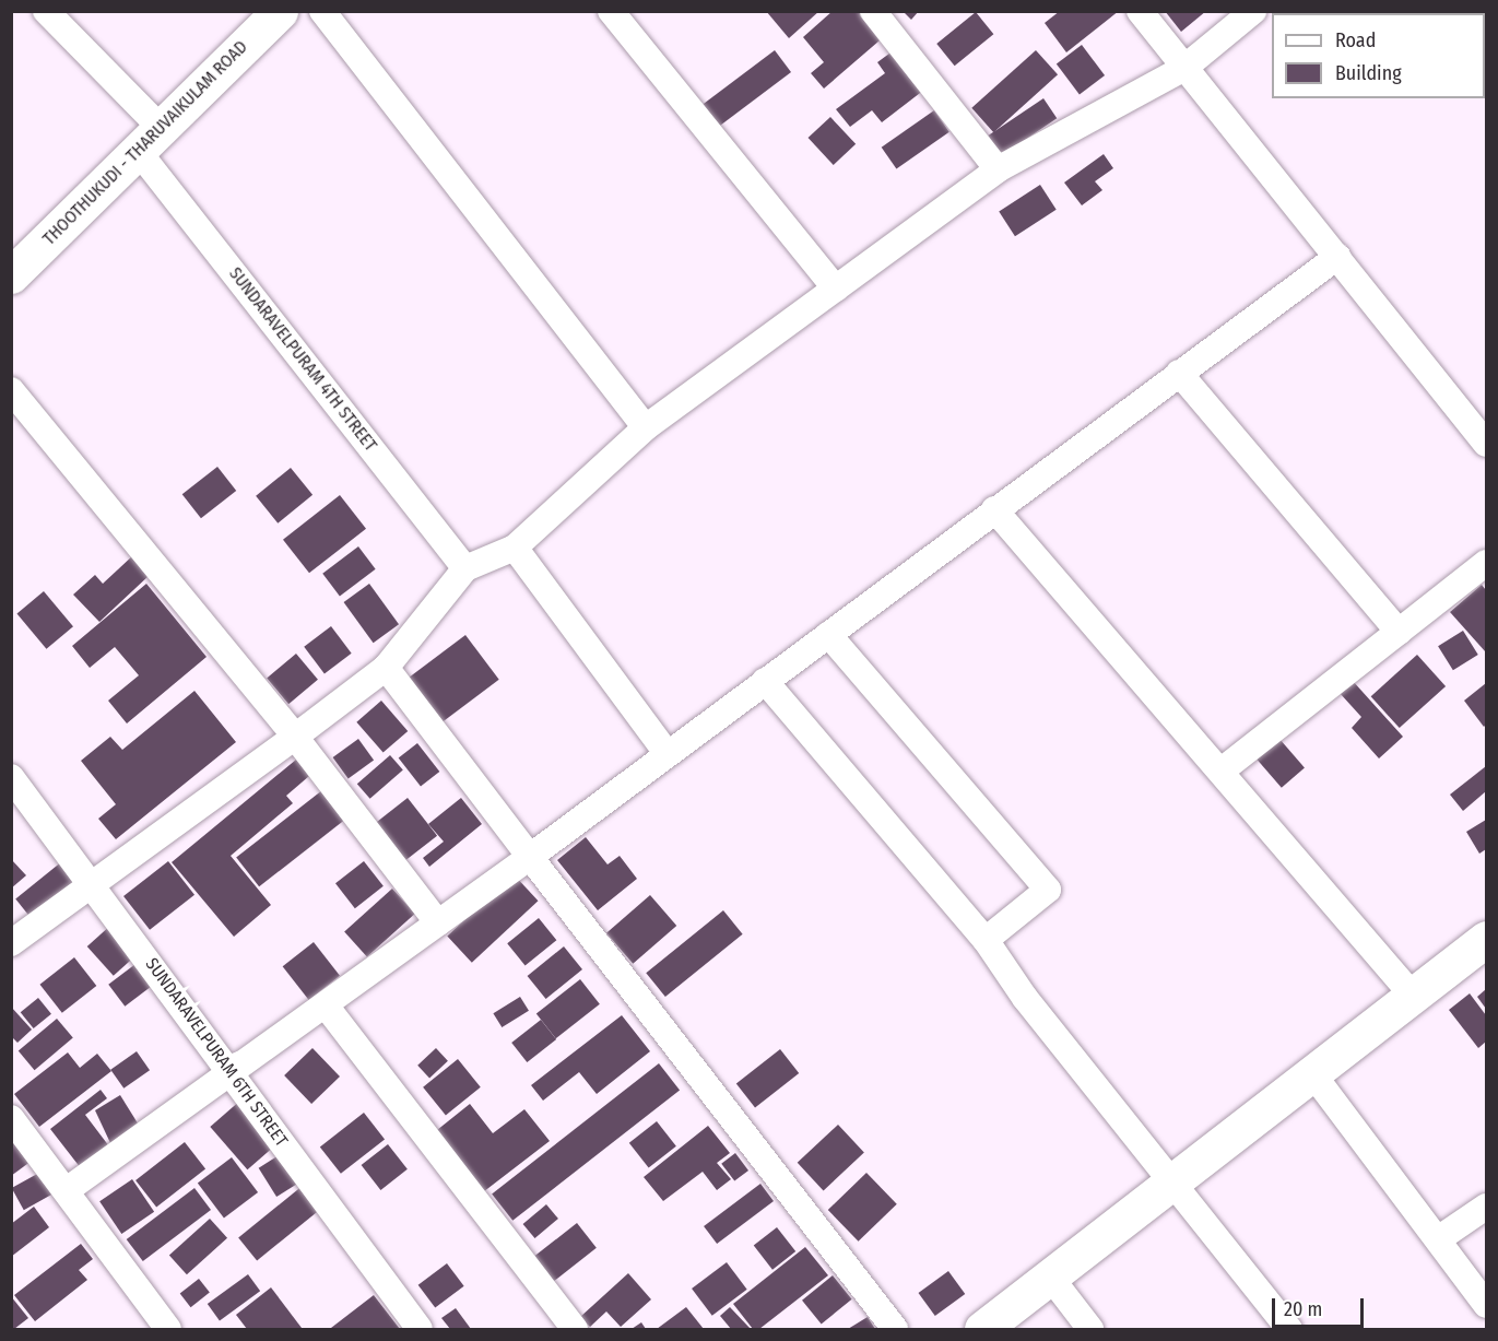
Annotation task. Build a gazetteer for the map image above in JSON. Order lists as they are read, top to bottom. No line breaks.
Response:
{"streets":{"street":["THOOTHUKUDI - THARUVAIKULAM ROAD","SUNDARAVELPURAM 4TH STREET","SUNDARAVELPURAM 6TH STREET"]},"crossings":[["THOOTHUKUDI - THARUVAIKULAM ROAD","SUNDARAVELPURAM 4TH STREET"]],"legend":["Road","Building"],"scale_bar":"20 m"}
